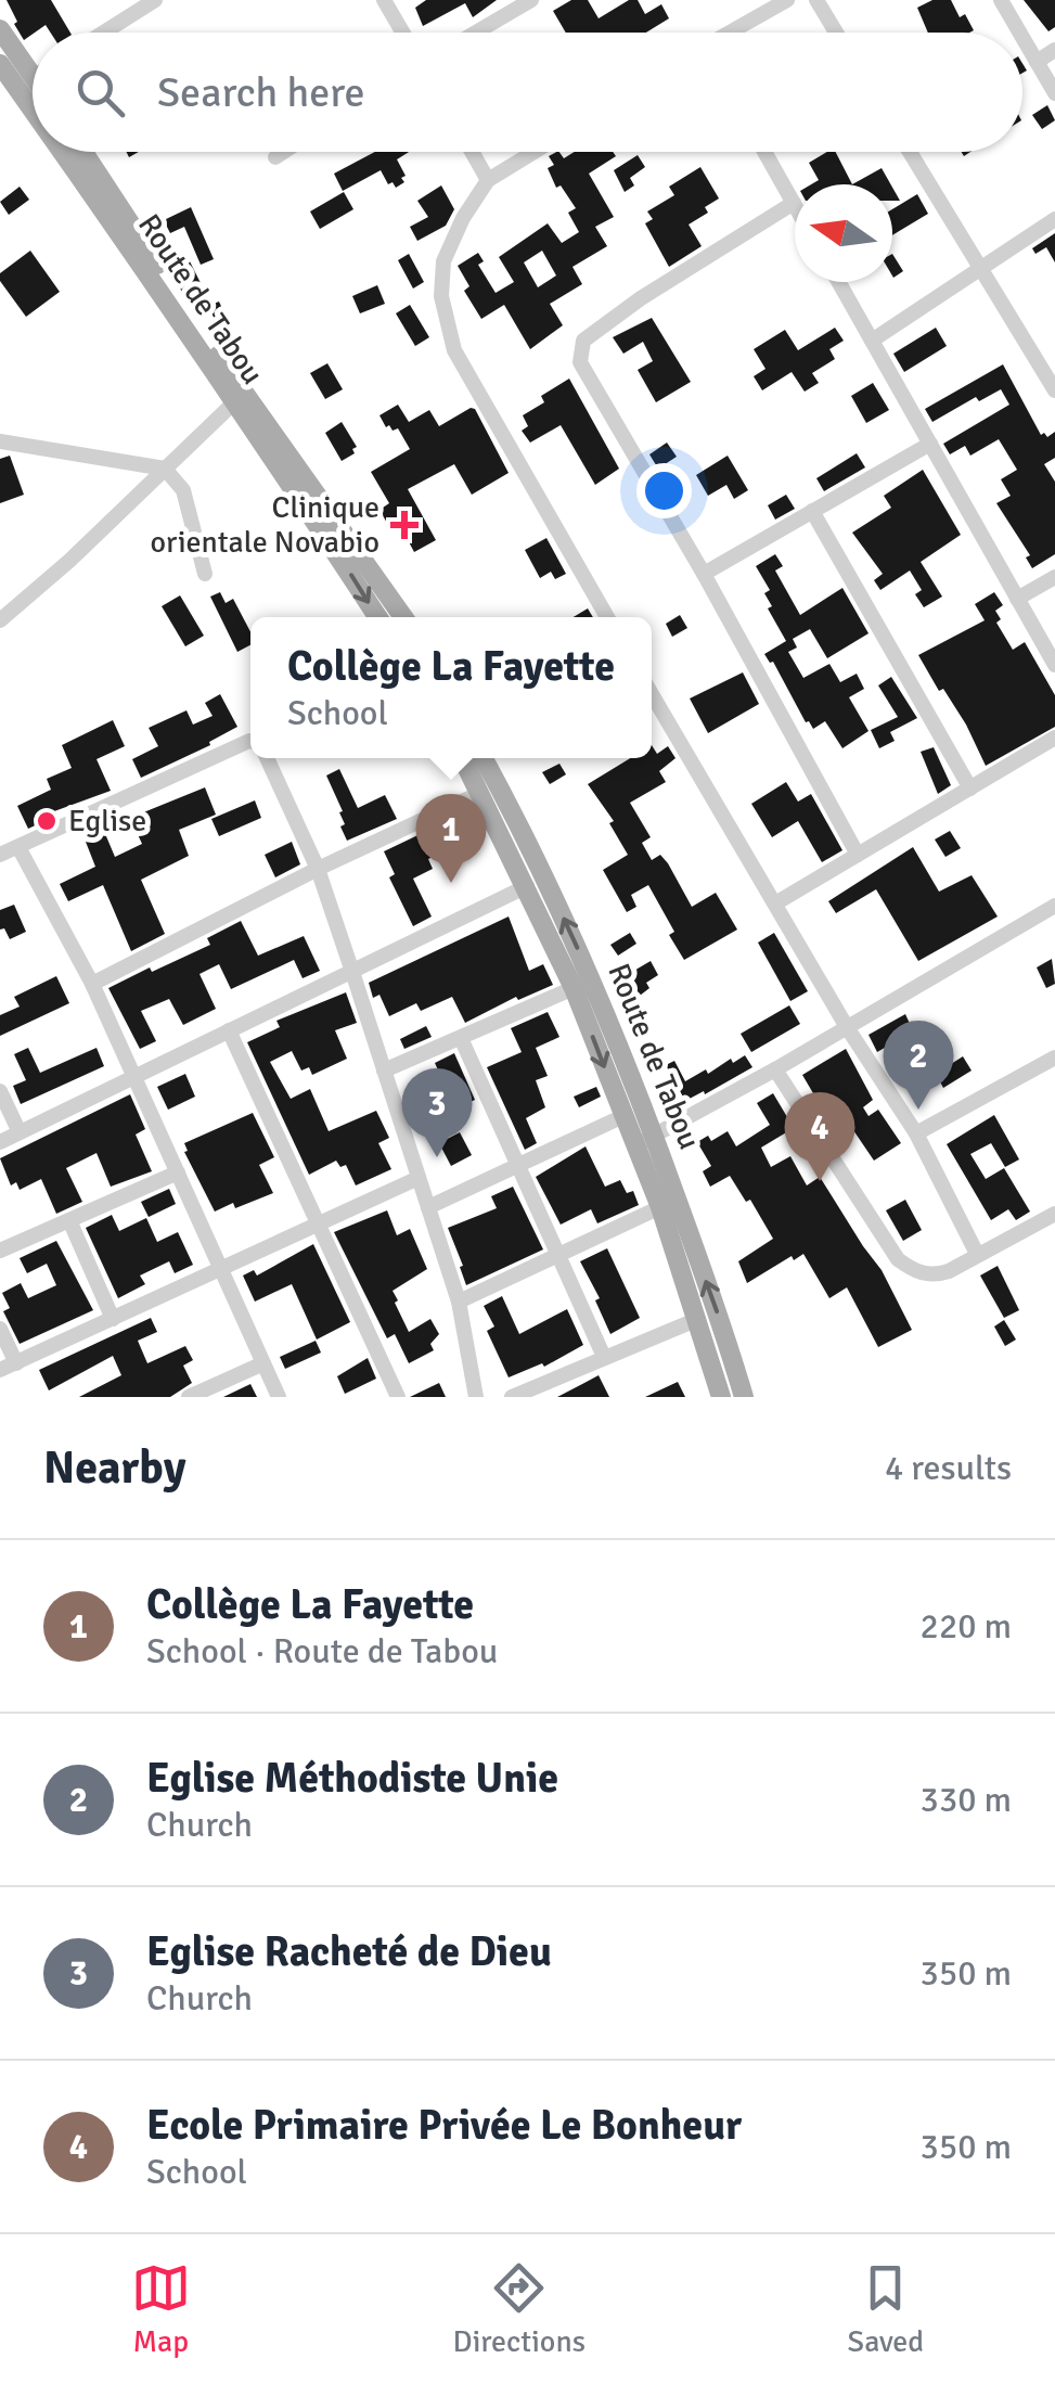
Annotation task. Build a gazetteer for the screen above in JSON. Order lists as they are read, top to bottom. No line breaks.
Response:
{"streets":{"main road":["Route de Tabou"]},"places":{"health":["Clinique orientale Novabio"],"other":["Eglise"]},"north":"left","page":{"search":"Search here","popup":["Collège La Fayette","School"],"pins":["1","2","3","4"],"heading":["Nearby","4 results"],"list":[{"mark":"1","name":"Collège La Fayette","note":"School · Route de Tabou","value":"220 m"},{"mark":"2","name":"Eglise Méthodiste Unie","note":"Church","value":"330 m"},{"mark":"3","name":"Eglise Racheté de Dieu","note":"Church","value":"350 m"},{"mark":"4","name":"Ecole Primaire Privée Le Bonheur","note":"School","value":"350 m"}],"nav":["Map","Directions","Saved"]}}
